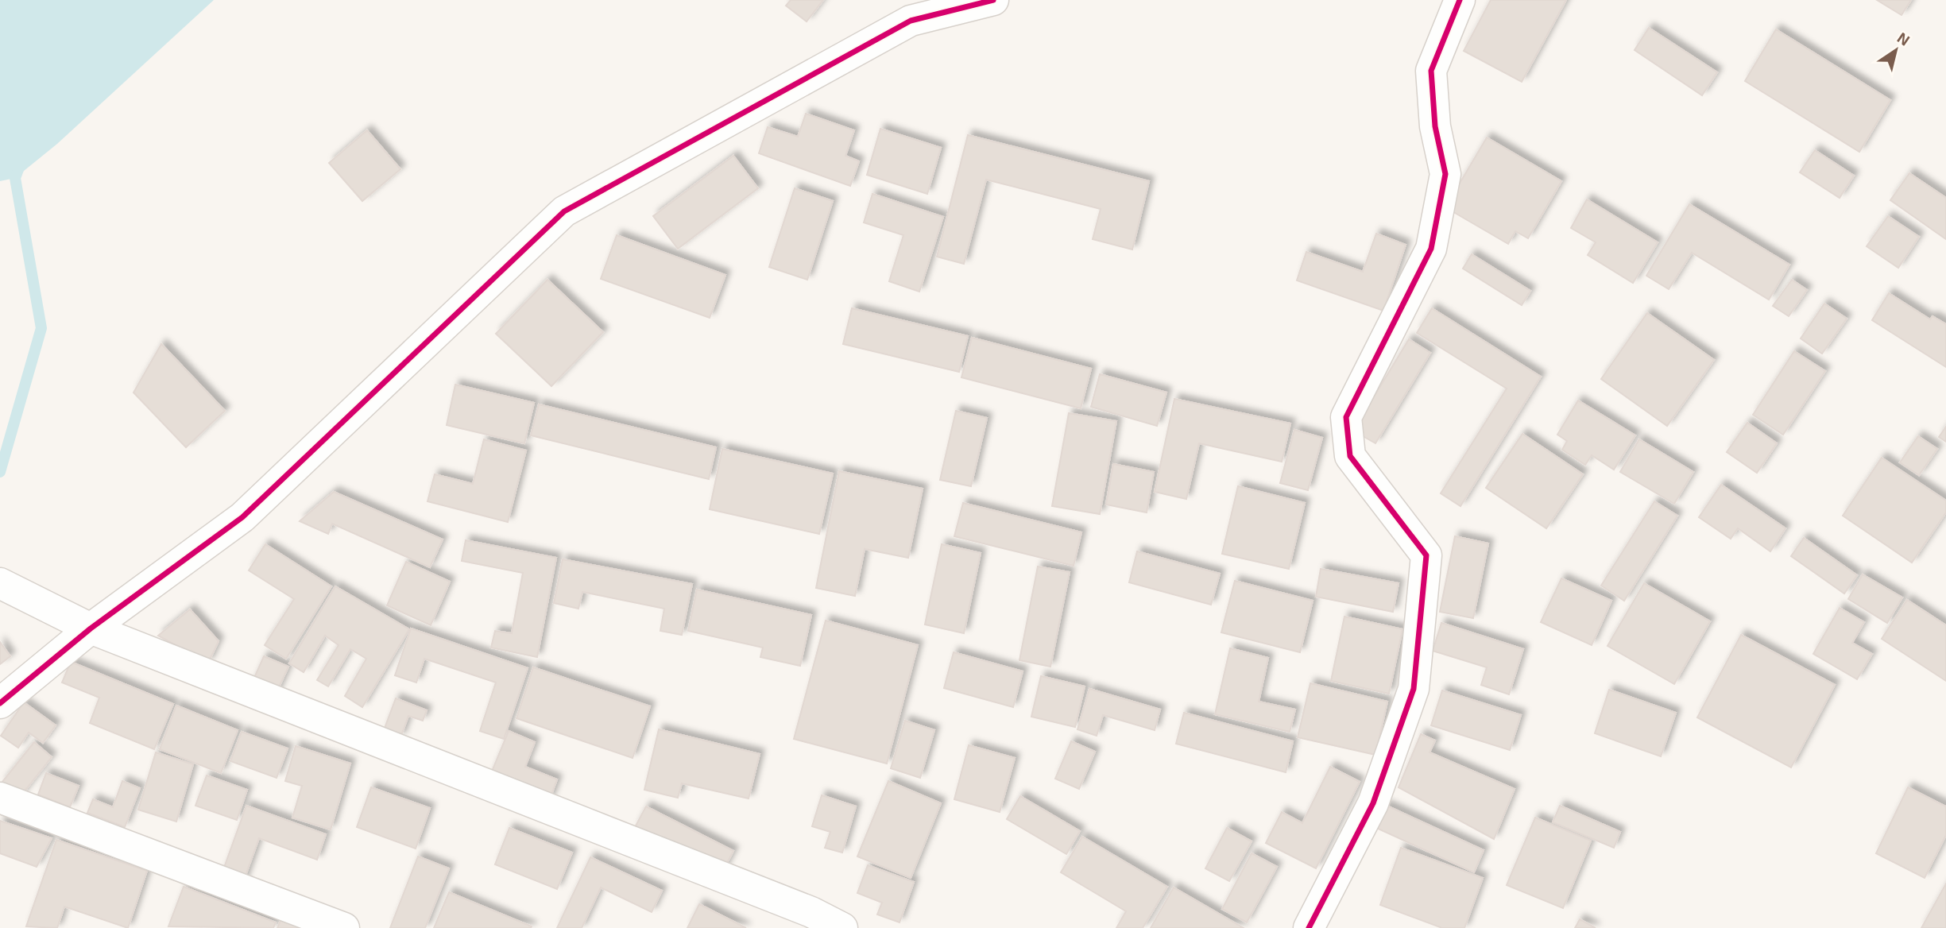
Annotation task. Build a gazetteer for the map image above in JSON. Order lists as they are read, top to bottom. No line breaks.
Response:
{"north":"top right"}
